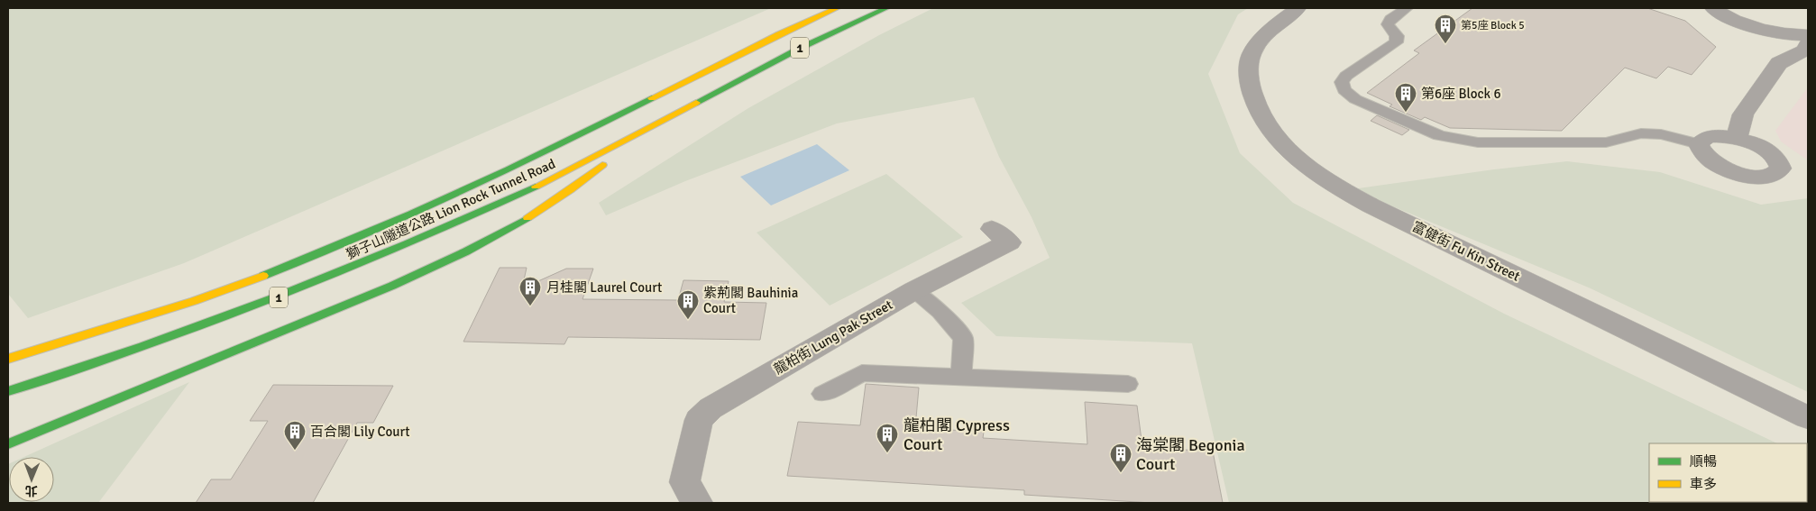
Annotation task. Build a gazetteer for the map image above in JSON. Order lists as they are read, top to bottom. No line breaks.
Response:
{"streets":{"highway":["1","獅子山隧道公路 Lion Rock Tunnel Road"],"street":["富健街 Fu Kin Street","龍柏街 Lung Pak Street"]},"places":{"building":["第5座 Block 5","第6座 Block 6","月桂閣 Laurel Court","紫荊閣 Bauhinia Court","百合閣 Lily Court","龍柏閣 Cypress Court","海棠閣 Begonia Court"]},"legend":["順暢","車多"],"north":"bottom"}
